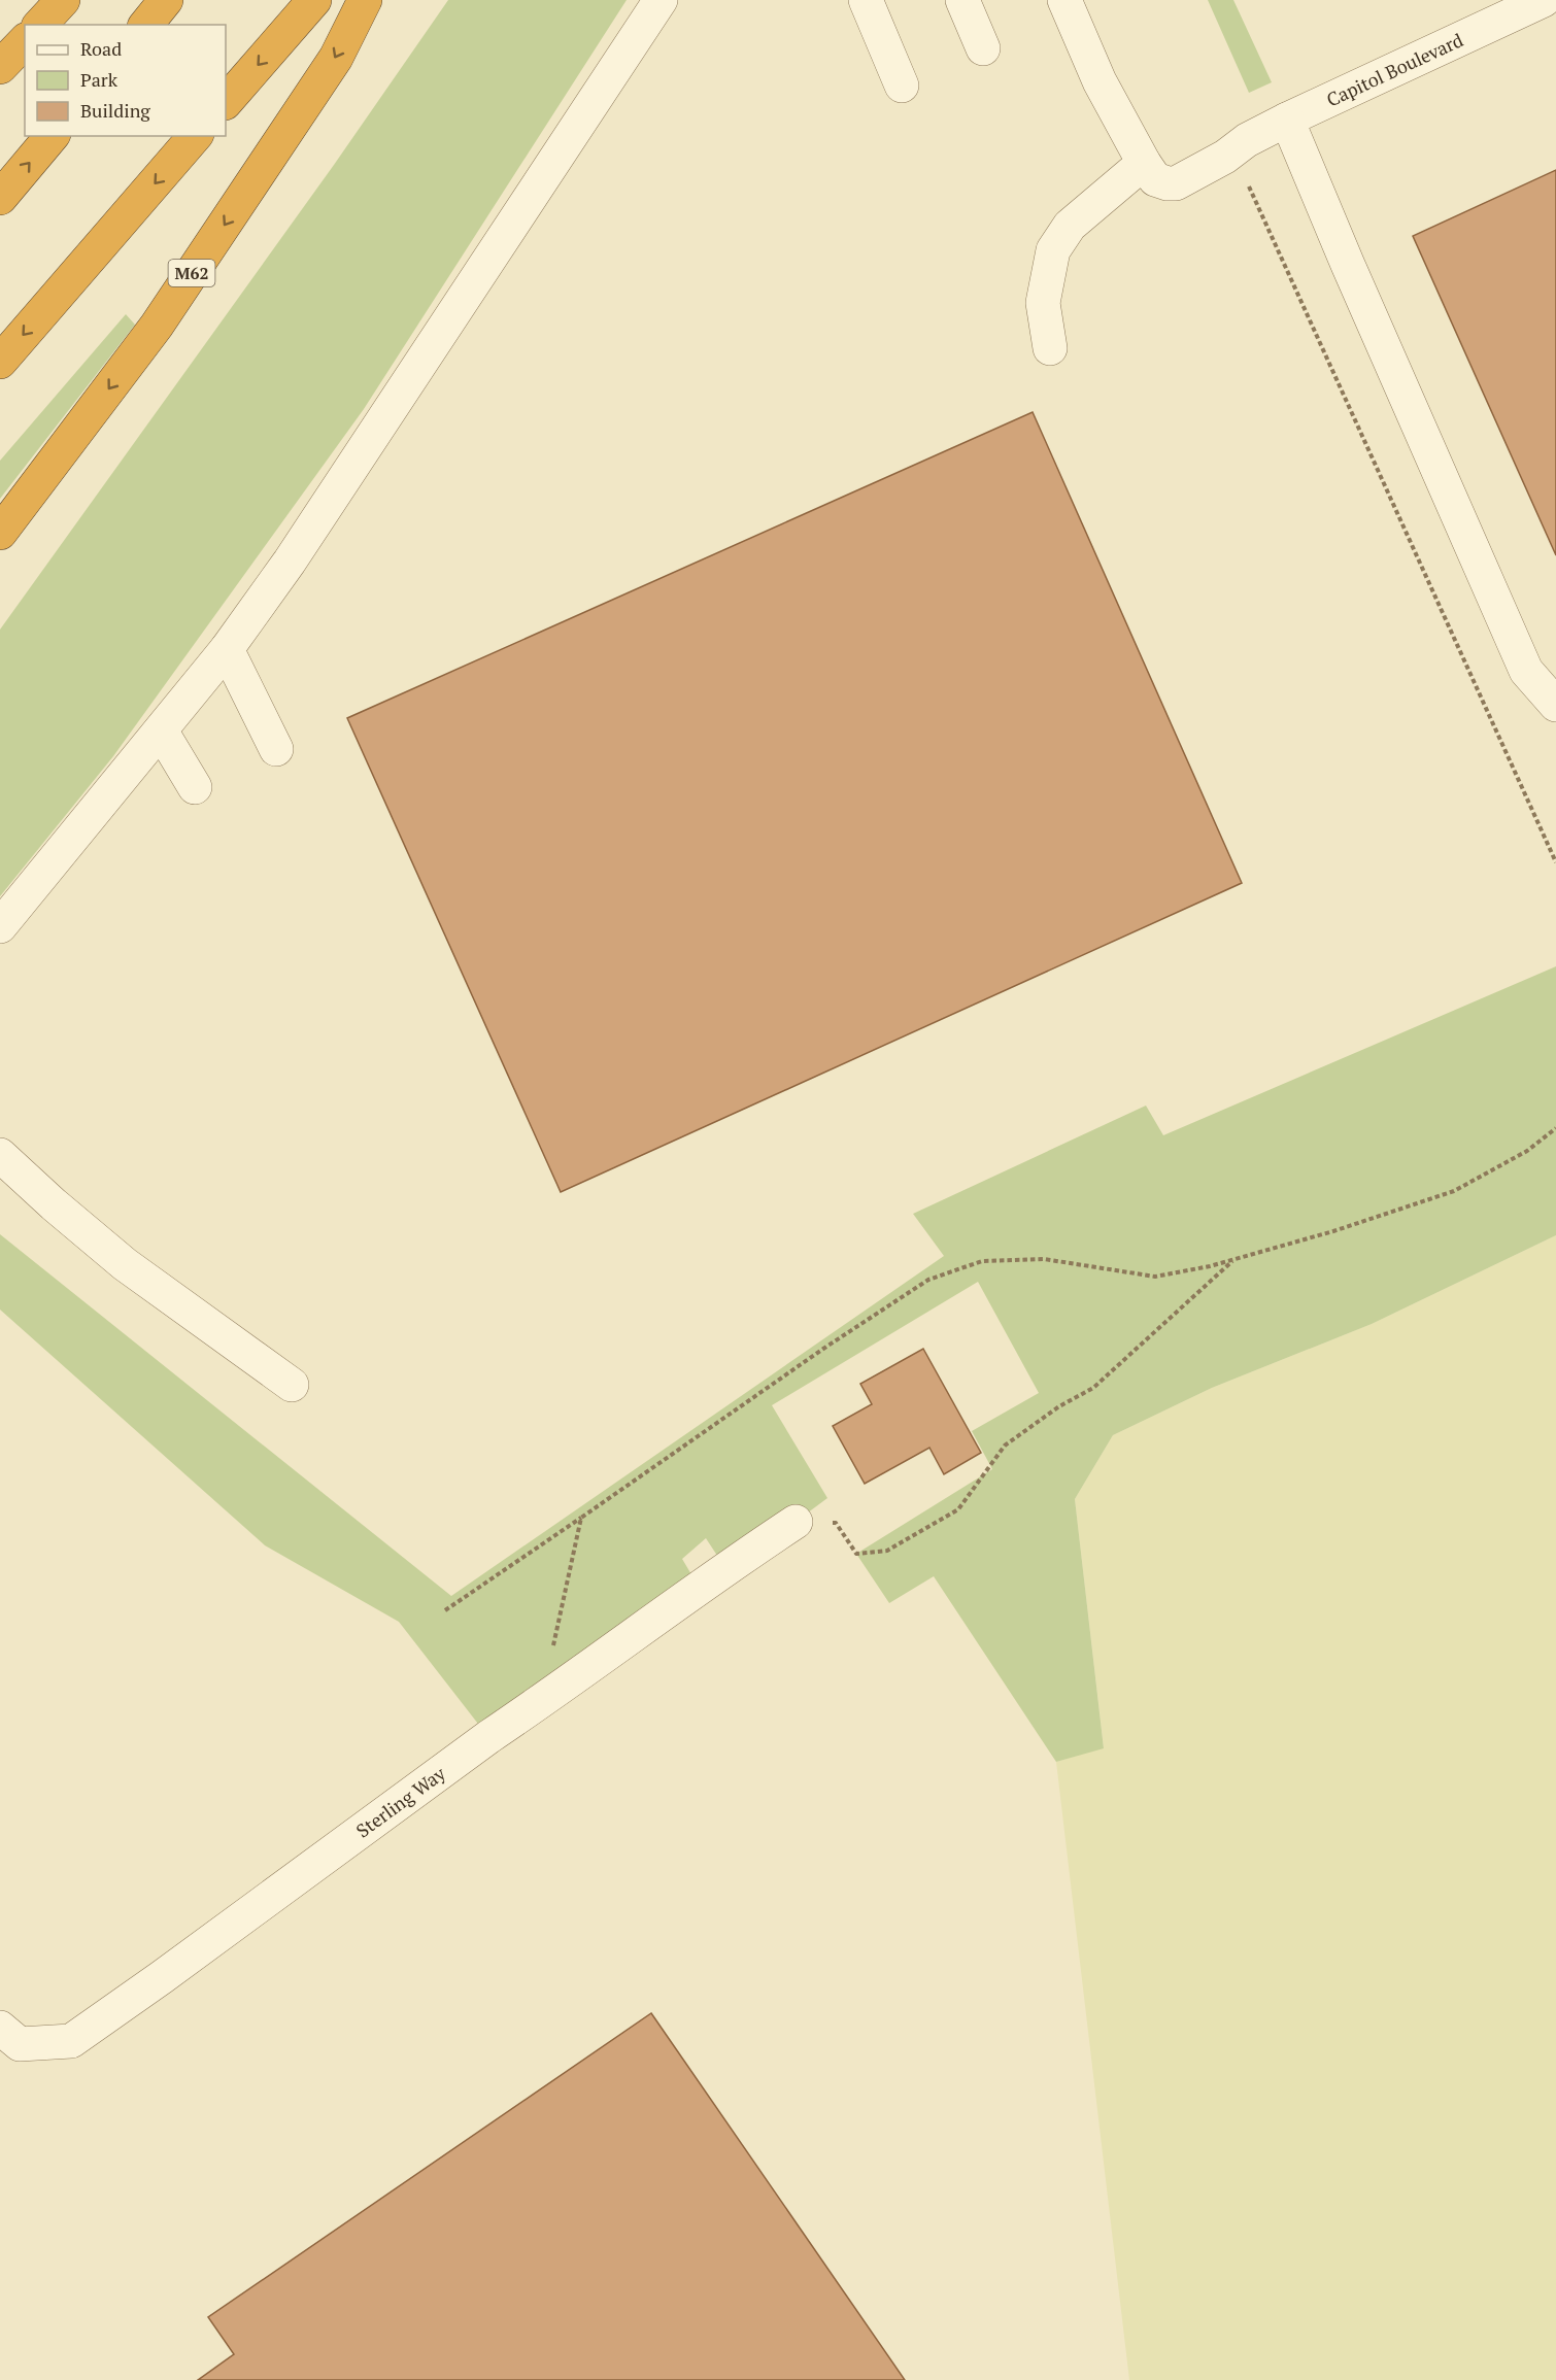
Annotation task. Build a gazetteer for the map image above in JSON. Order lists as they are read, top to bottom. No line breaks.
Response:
{"streets":{"highway":["M62"],"street":["Capitol Boulevard","Sterling Way"]},"legend":["Road","Park","Building"]}
